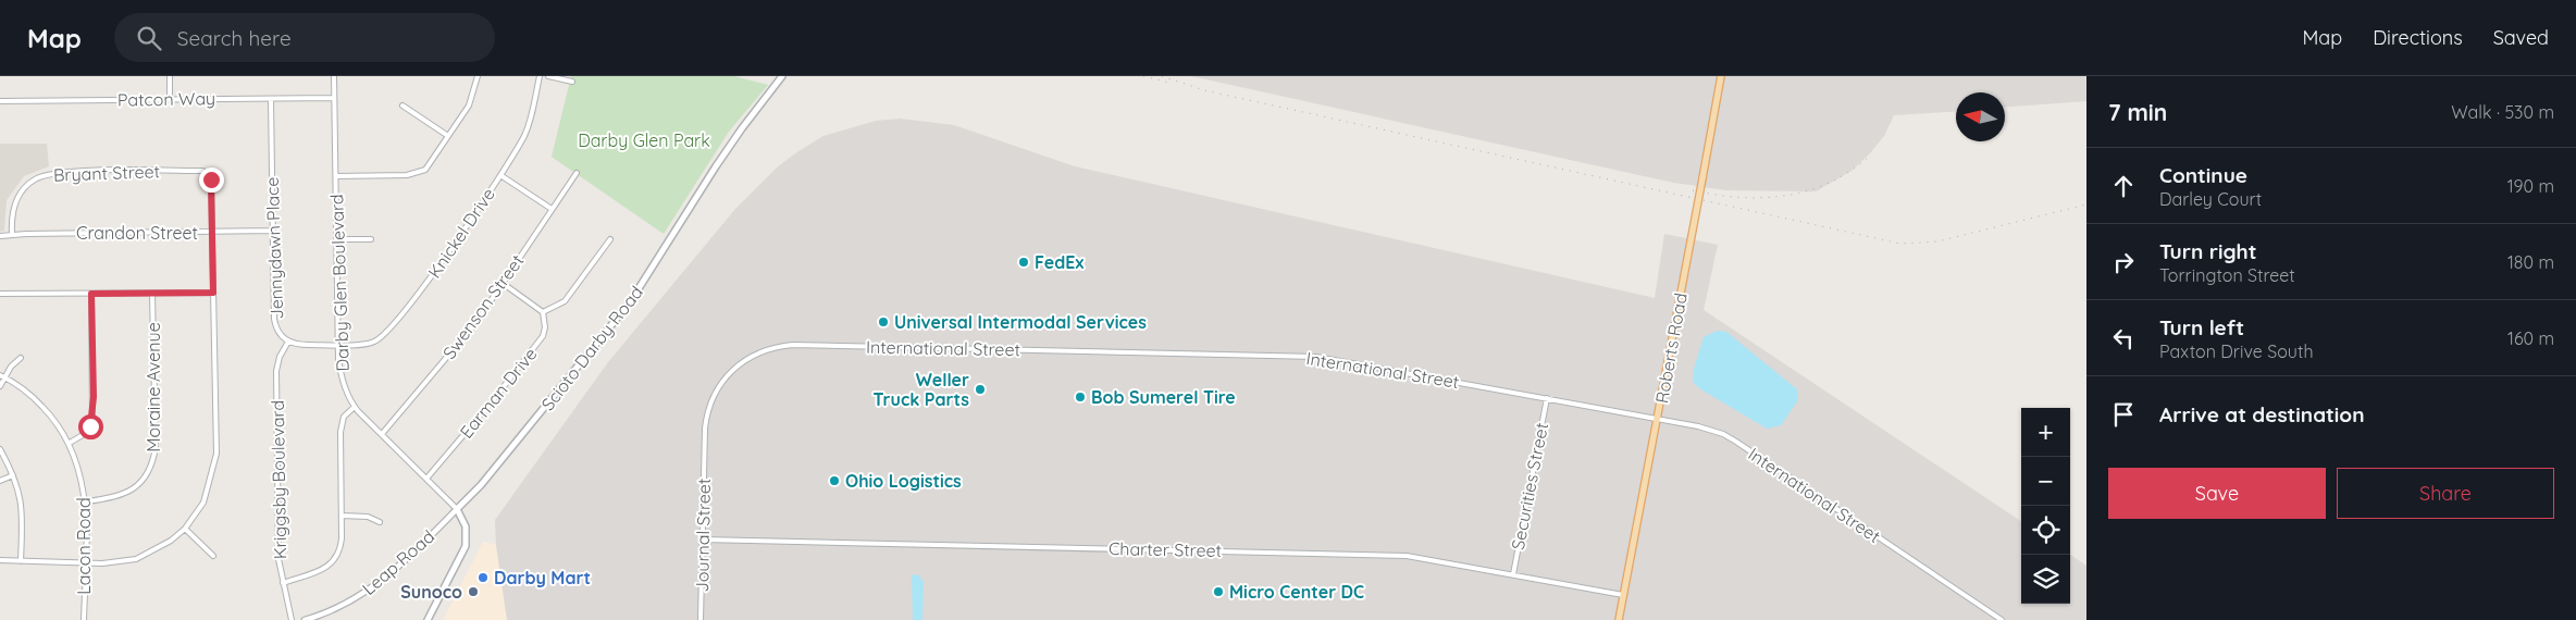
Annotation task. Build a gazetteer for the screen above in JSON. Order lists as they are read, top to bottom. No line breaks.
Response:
{"streets":{"main road":["Scioto Darby Road","Roberts Road"],"street":["Patcon Way","Bryant Street","Crandon Street","Knickel Drive","Jennydawn Place","Darby Glen Boulevard","Swenson Street","International Street","Moraine Avenue","Earman Drive","Kriggsby Boulevard","Securities Street","Journal Street","Lacon Road","Charter Street","Leap Road"]},"crossings":[["Patcon Way","Jennydawn Place"],["Patcon Way","Darby Glen Boulevard"],["Bryant Street","Crandon Street"],["Crandon Street","Jennydawn Place"],["Knickel Drive","Jennydawn Place"],["Knickel Drive","Darby Glen Boulevard"],["Jennydawn Place","Darby Glen Boulevard"],["Jennydawn Place","Kriggsby Boulevard"],["Darby Glen Boulevard","Swenson Street"],["Darby Glen Boulevard","Scioto Darby Road"],["Darby Glen Boulevard","Earman Drive"],["Darby Glen Boulevard","Leap Road"],["Scioto Darby Road","Leap Road"],["International Street","Roberts Road"],["International Street","Securities Street"],["International Street","Journal Street"],["Roberts Road","Charter Street"],["Moraine Avenue","Lacon Road"],["Securities Street","Charter Street"],["Journal Street","Charter Street"]],"parks":["Darby Glen Park"],"places":["FedEx","Universal Intermodal Services","Weller Truck Parts","Bob Sumerel Tire","Ohio Logistics","Darby Mart","Sunoco","Micro Center DC"],"north":"left","page":{"header":"Map","search":"Search here","nav":["Map","Directions","Saved"],"heading":["7 min","Walk · 530 m"],"list":[["Continue","Darley Court","190 m"],["Turn right","Torrington Street","180 m"],["Turn left","Paxton Drive South","160 m"],"Arrive at destination"],"map_buttons":["+","−"],"buttons":["Save","Share"]}}
